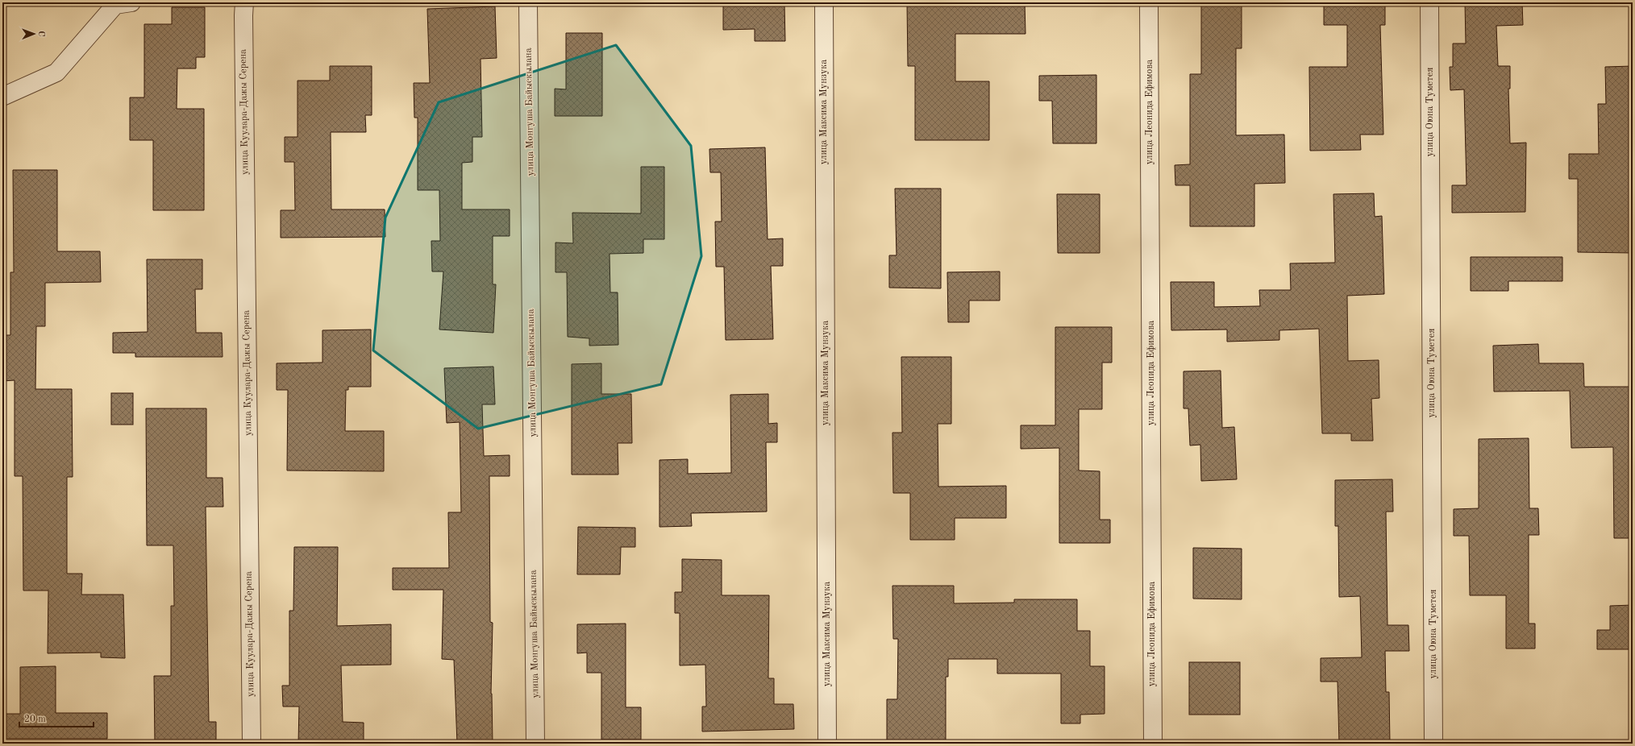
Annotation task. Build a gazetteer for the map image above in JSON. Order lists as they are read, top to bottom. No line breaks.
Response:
{"streets":{"street":["улица Куулара-Дажы Серена","улица Монгуша Байыскылана","улица Максима Мунзука","улица Леонида Ефимова","улица Оюна Туметея"]},"scale_bar":"20 m","north":"right"}
